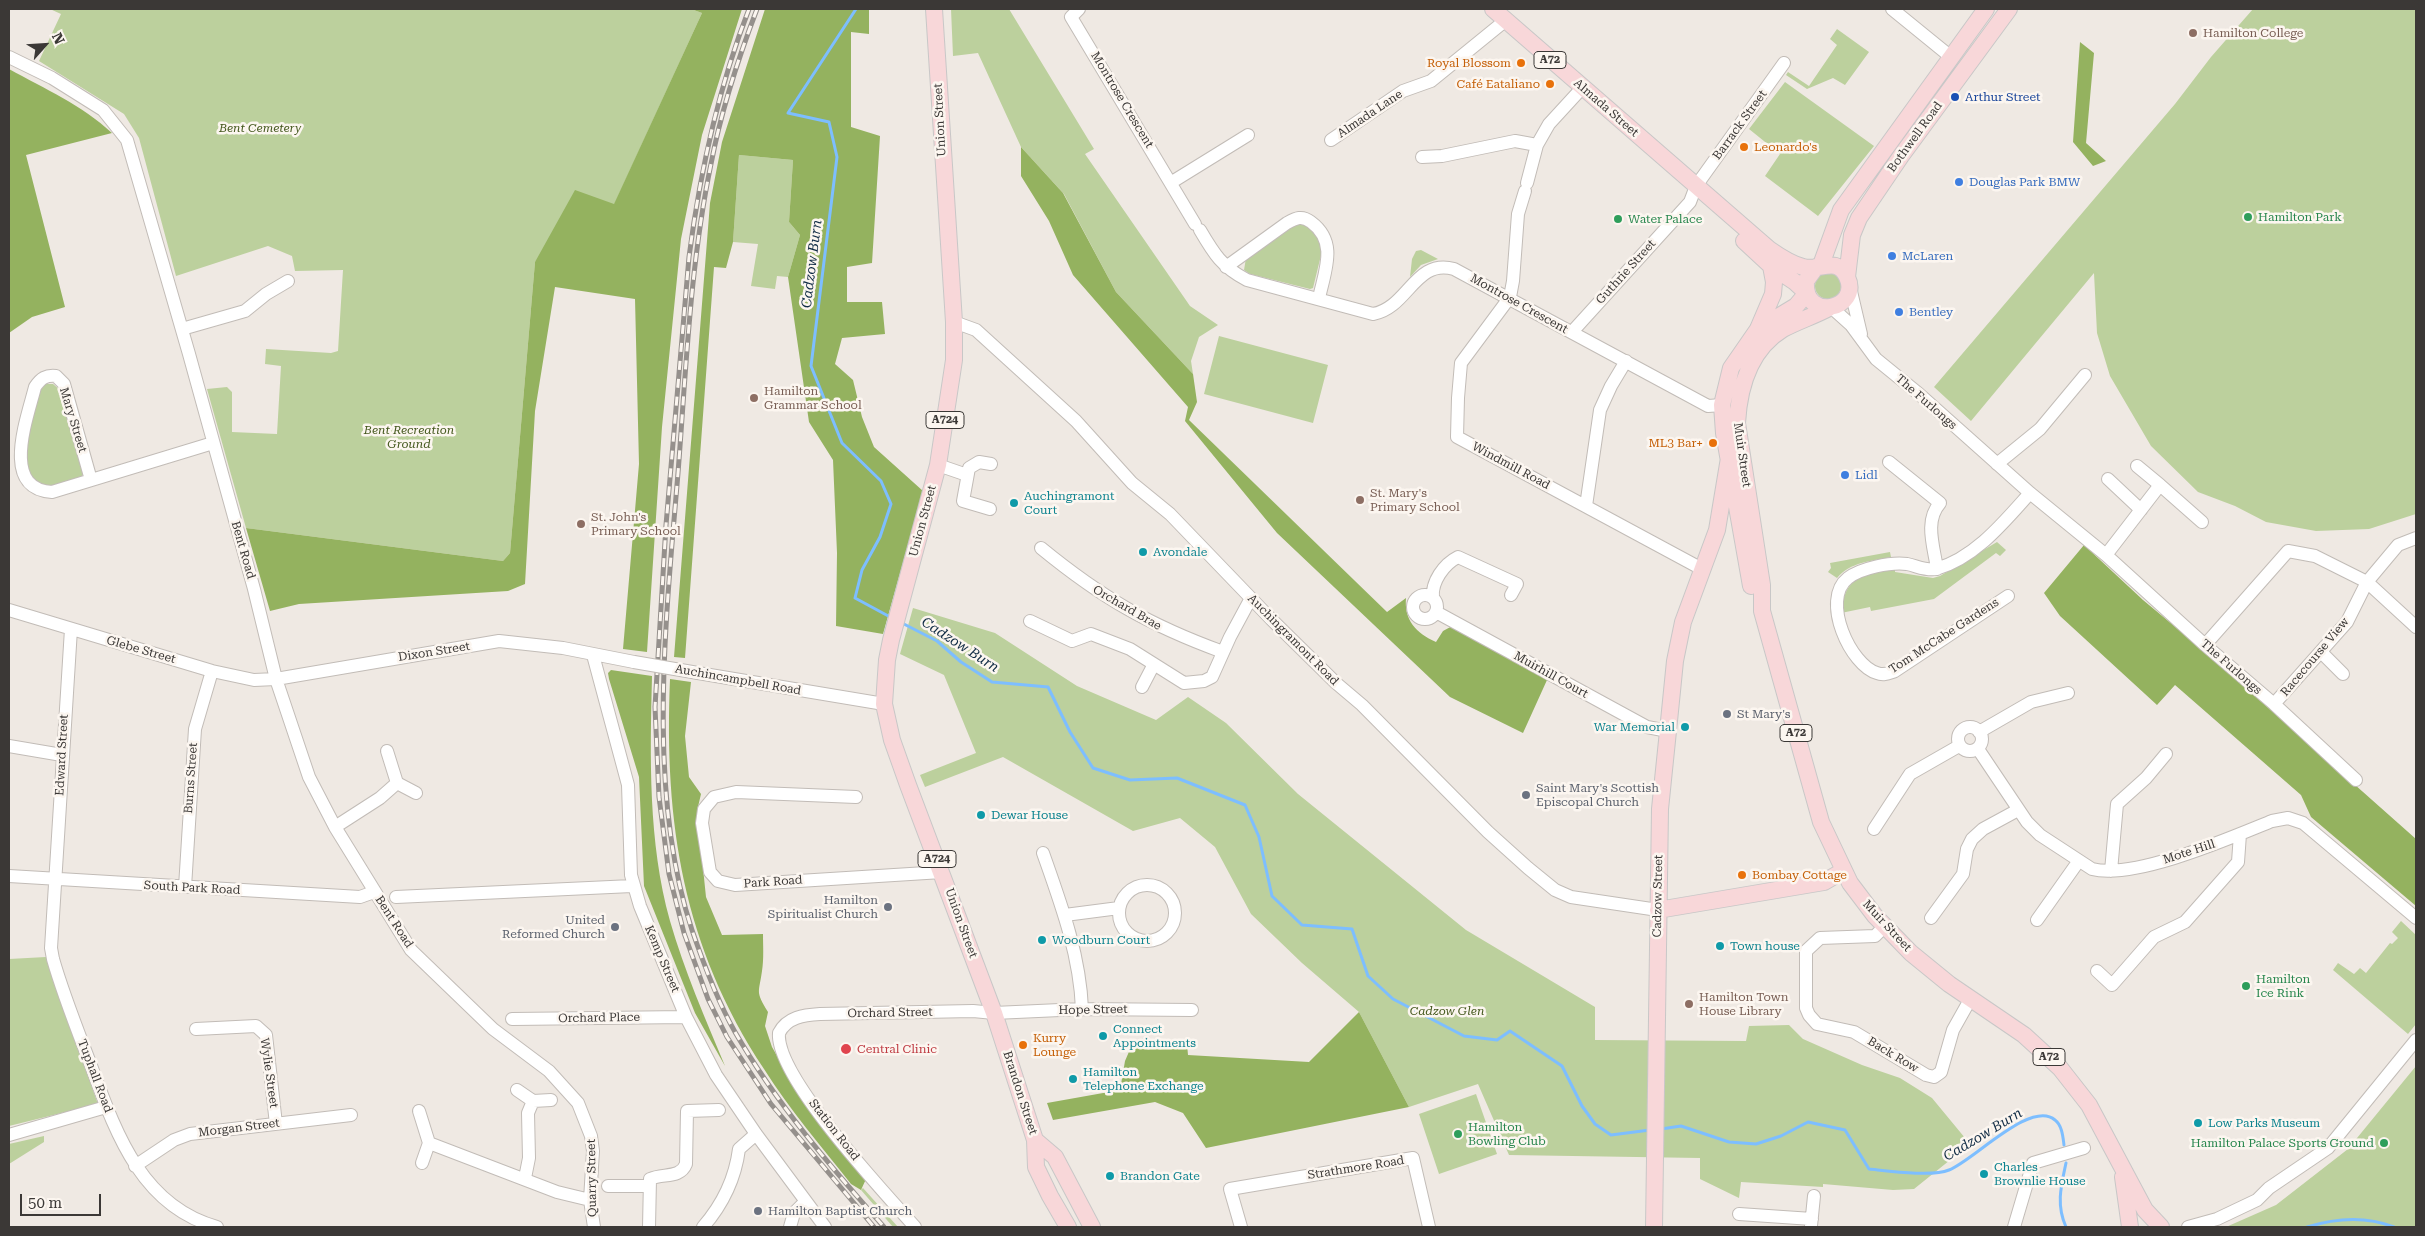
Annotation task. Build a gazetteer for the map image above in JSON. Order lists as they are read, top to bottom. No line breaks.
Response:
{"streets":{"main road":["A72","Almada Street","Union Street","Bothwell Road","A724","Muir Street","Cadzow Street","Brandon Street"],"street":["Montrose Crescent","Almada Lane","Barrack Street","Guthrie Street","The Furlongs","Mary Street","Windmill Road","Bent Road","Orchard Brae","Tom McCabe Gardens","Auchingramont Road","Glebe Street","Dixon Street","Racecourse View","Muirhill Court","Auchincampbell Road","Edward Street","Burns Street","Mote Hill","Park Road","South Park Road","Kemp Street","Hope Street","Orchard Street","Orchard Place","Back Row","Wylie Street","Tuphall Road","Morgan Street","Station Road","Strathmore Road","Quarry Street"]},"crossings":[["Montrose Crescent","Guthrie Street"],["Montrose Crescent","Muir Street"],["Montrose Crescent","Windmill Road"],["Almada Street","Almada Lane"],["Almada Street","Barrack Street"],["Almada Street","Bothwell Road"],["Almada Street","Guthrie Street"],["Almada Street","The Furlongs"],["Almada Street","Muir Street"],["Union Street","Auchingramont Road"],["Union Street","Auchincampbell Road"],["Union Street","Park Road"],["Union Street","Hope Street"],["Union Street","Orchard Street"],["Union Street","Brandon Street"],["Barrack Street","Guthrie Street"],["Bothwell Road","The Furlongs"],["Bothwell Road","Muir Street"],["The Furlongs","Muir Street"],["The Furlongs","Racecourse View"],["Mary Street","Bent Road"],["Muir Street","Windmill Road"],["Muir Street","Cadzow Street"],["Muir Street","Back Row"],["Windmill Road","Cadzow Street"],["Bent Road","Glebe Street"],["Bent Road","Dixon Street"],["Bent Road","South Park Road"],["Bent Road","Quarry Street"],["Auchingramont Road","Cadzow Street"],["Glebe Street","Dixon Street"],["Glebe Street","Edward Street"],["Glebe Street","Burns Street"],["Dixon Street","Auchincampbell Road"],["Dixon Street","Kemp Street"],["Muirhill Court","Cadzow Street"],["Auchincampbell Road","Kemp Street"],["Edward Street","South Park Road"],["Edward Street","Tuphall Road"],["Burns Street","South Park Road"],["South Park Road","Tuphall Road"],["Kemp Street","Orchard Place"],["Hope Street","Orchard Street"],["Hope Street","Brandon Street"],["Orchard Street","Brandon Street"],["Orchard Street","Station Road"],["Wylie Street","Morgan Street"],["Tuphall Road","Morgan Street"]],"water":["Cadzow Burn"],"parks":["Bent Cemetery","Bent Recreation Ground","Cadzow Glen"],"places":["Hamilton College","Royal Blossom","Café Eataliano","Arthur Street","Leonardo's","Douglas Park BMW","Hamilton Park","Water Palace","McLaren","Bentley","Hamilton Grammar School","ML3 Bar+","Lidl","St. Mary's Primary School","Auchingramont Court","St. John's Primary School","Avondale","St Mary's","War Memorial","Saint Mary's Scottish Episcopal Church","Dewar House","Bombay Cottage","Hamilton Spiritualist Church","United Reformed Church","Woodburn Court","Town house","Hamilton Ice Rink","Hamilton Town House Library","Connect Appointments","Kurry Lounge","Central Clinic","Hamilton Telephone Exchange","Low Parks Museum","Hamilton Bowling Club","Hamilton Palace Sports Ground","Charles Brownlie House","Brandon Gate","Hamilton Baptist Church"],"scale_bar":"50 m","north":"top right"}
